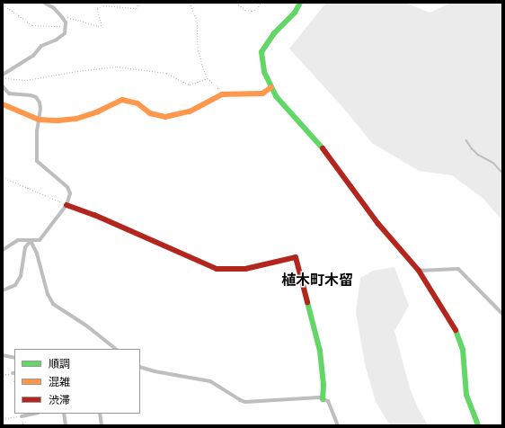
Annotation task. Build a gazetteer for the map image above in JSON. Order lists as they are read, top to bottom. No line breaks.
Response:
{"districts":["植木町木留"],"legend":["順調","混雑","渋滞"]}
